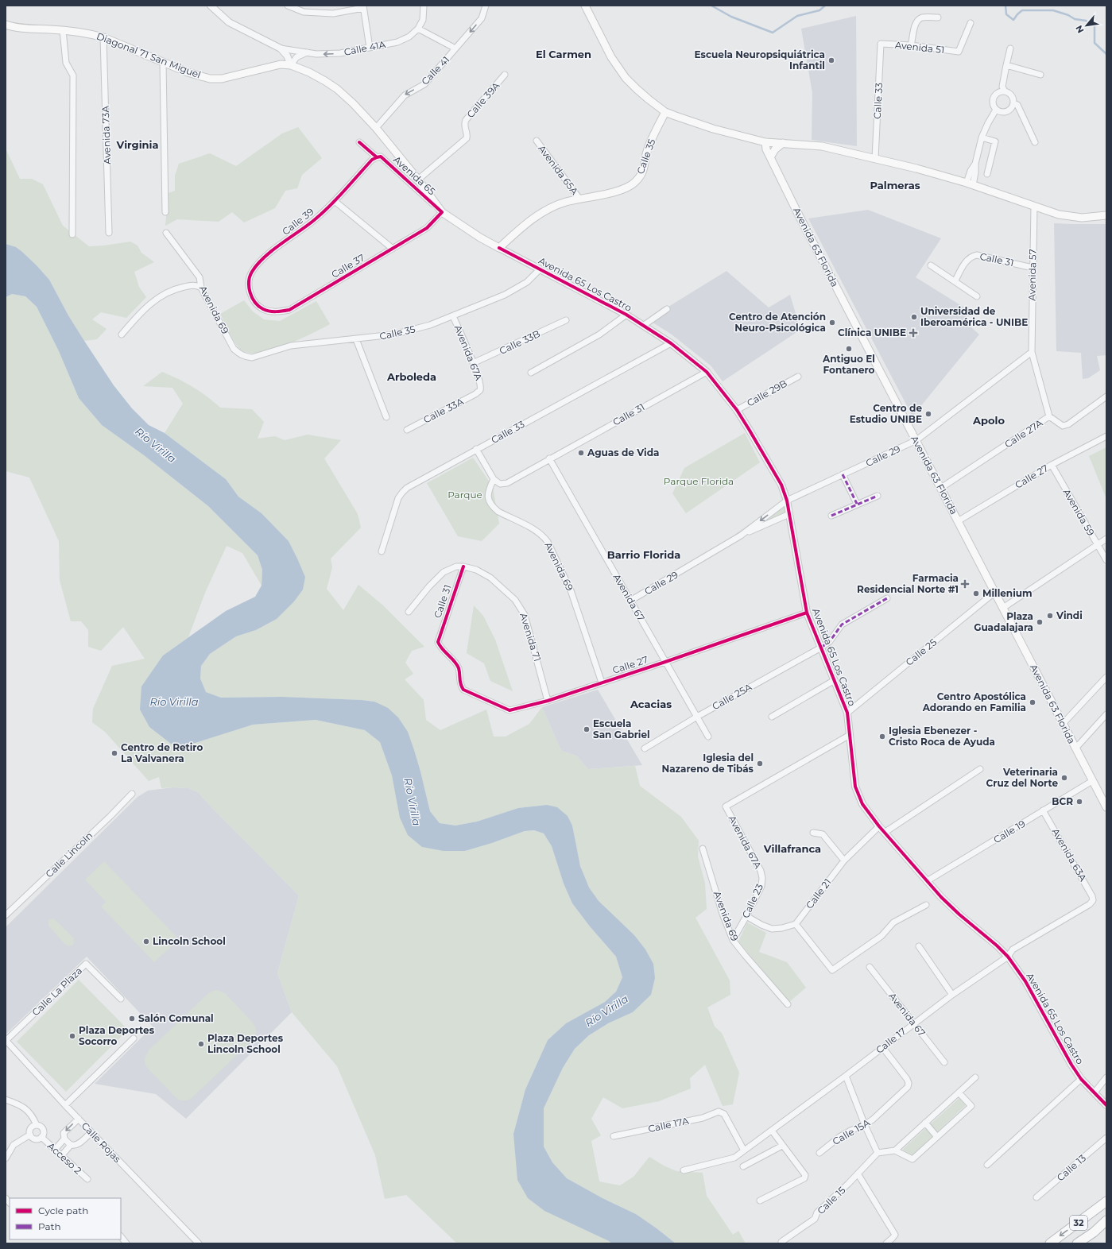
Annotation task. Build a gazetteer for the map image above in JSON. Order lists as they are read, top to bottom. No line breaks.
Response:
{"streets":{"highway":["32"],"main road":["Diagonal 71 San Miguel","Calle 35","Avenida 63 Florida","Avenida 65 Los Castro"],"street":["Avenida 51","Calle 41A","Calle 41","Calle 39A","Calle 33","Avenida 73A","Avenida 65A","Avenida 65","Calle 39","Calle 31","Calle 37","Avenida 57","Avenida 69","Calle 33B","Avenida 67A","Calle 29B","Calle 33A","Calle 27A","Calle 29","Calle 27","Avenida 59","Avenida 67","Avenida 71","Calle 25","Calle 25A","Calle 19","Calle Lincoln","Avenida 63A","Calle 21","Calle 23","Calle La Plaza","Calle 17","Calle 17A","Calle 15A","Calle Rojas","Acceso 2","Calle 13","Calle 15"]},"crossings":[["Avenida 51","Calle 33"],["Diagonal 71 San Miguel","Avenida 73A"],["Calle 33","Avenida 65 Los Castro"],["Calle 35","Avenida 65A"],["Calle 35","Avenida 65 Los Castro"],["Calle 35","Avenida 69"],["Calle 35","Avenida 67A"],["Avenida 65","Calle 39"],["Avenida 65","Calle 37"],["Avenida 65","Avenida 65 Los Castro"],["Calle 39","Calle 37"],["Avenida 63 Florida","Calle 27A"],["Avenida 63 Florida","Calle 29"],["Avenida 63 Florida","Calle 27"],["Avenida 63 Florida","Calle 25"],["Avenida 63 Florida","Calle 19"],["Calle 31","Avenida 57"],["Calle 31","Avenida 65 Los Castro"],["Calle 31","Avenida 69"],["Calle 31","Calle 27"],["Calle 31","Avenida 67"],["Calle 31","Avenida 71"],["Calle 37","Avenida 65 Los Castro"],["Avenida 57","Calle 27A"],["Avenida 57","Calle 29"],["Avenida 65 Los Castro","Avenida 67A"],["Avenida 65 Los Castro","Calle 29B"],["Avenida 65 Los Castro","Calle 29"],["Avenida 65 Los Castro","Calle 27"],["Avenida 65 Los Castro","Calle 25"],["Avenida 65 Los Castro","Calle 25A"],["Avenida 65 Los Castro","Calle 19"],["Avenida 65 Los Castro","Calle 21"],["Avenida 65 Los Castro","Calle 17"],["Avenida 69","Calle 27"],["Avenida 69","Calle 23"],["Calle 33B","Avenida 67A"],["Avenida 67A","Calle 33A"],["Avenida 67A","Calle 23"],["Calle 29","Avenida 67"],["Calle 27","Avenida 59"],["Calle 27","Avenida 67"],["Calle 27","Avenida 71"],["Avenida 67","Calle 25A"],["Avenida 67","Calle 17"],["Calle 19","Avenida 63A"],["Avenida 63A","Calle 17"],["Calle La Plaza","Calle Rojas"],["Calle 17","Calle 17A"],["Calle 17","Calle 15A"]],"one_way":["Calle 41"],"districts":["El Carmen","Virginia","Palmeras","Arboleda","Apolo","Barrio Florida","Acacias","Villafranca"],"water":["Río Virilla"],"parks":["Parque Florida","Parque"],"places":{"other":["Escuela Neuropsiquiátrica Infantil","Universidad de Iberoamérica - UNIBE","Centro de Atención Neuro-Psicológica","Antiguo El Fontanero","Centro de Estudio UNIBE","Aguas de Vida","Millenium","Vindi","Plaza Guadalajara","Centro Apostólica Adorando en Familia","Escuela San Gabriel","Iglesia Ebenezer - Cristo Roca de Ayuda","Centro de Retiro La Valvanera","Iglesia del Nazareno de Tibás","Veterinaria Cruz del Norte","BCR","Lincoln School","Salón Comunal","Plaza Deportes Socorro","Plaza Deportes Lincoln School"],"health":["Clínica UNIBE","Farmacia Residencial Norte #1"]},"legend":["Cycle path","Path"],"north":"bottom left"}
